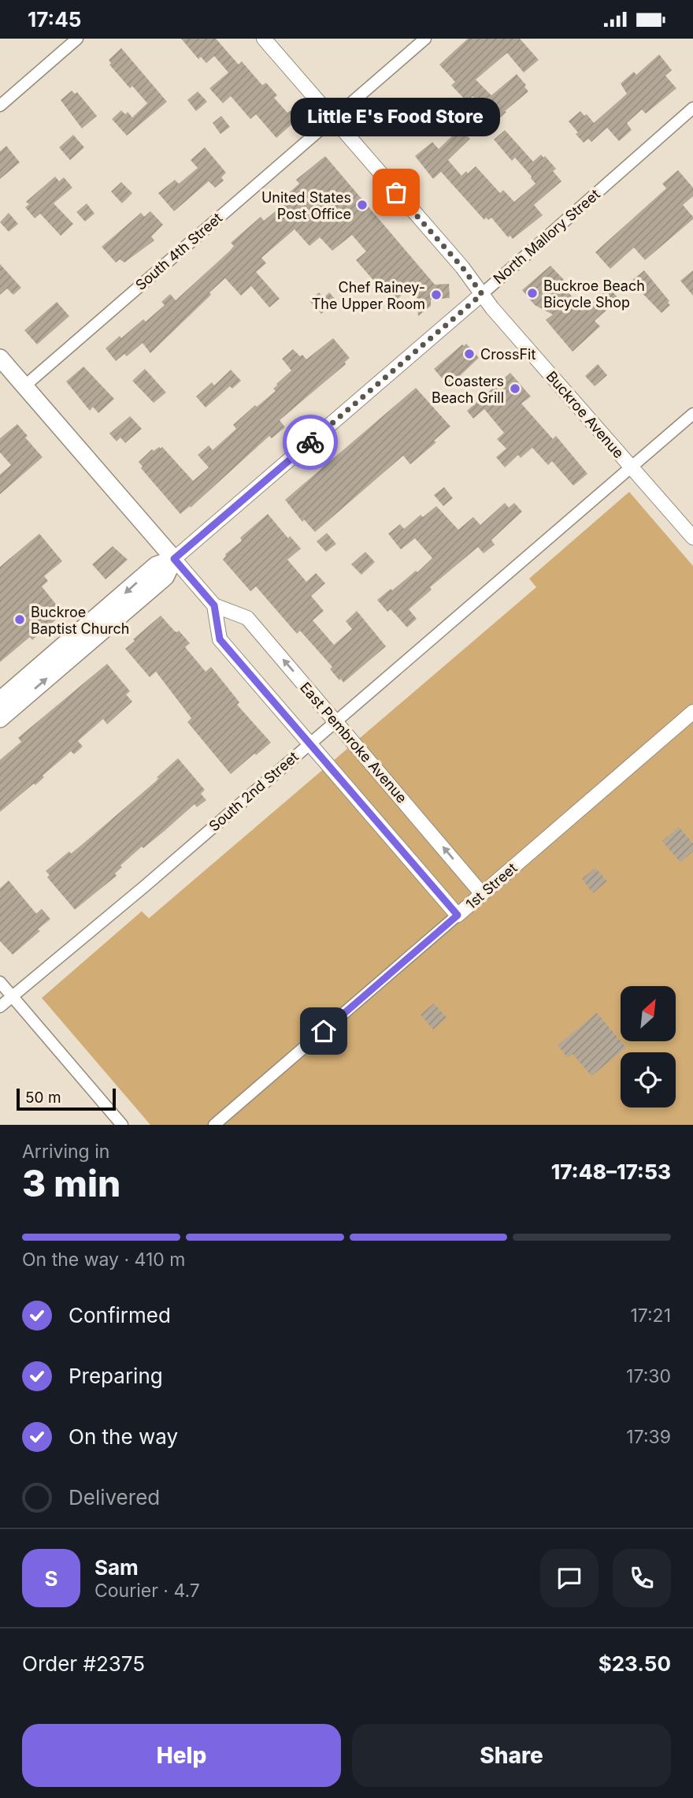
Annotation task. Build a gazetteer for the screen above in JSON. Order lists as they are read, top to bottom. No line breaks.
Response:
{"streets":{"main road":["North Mallory Street","East Pembroke Avenue"],"street":["South 4th Street","Buckroe Avenue","South 2nd Street","1st Street"]},"crossings":[["North Mallory Street","Buckroe Avenue"],["North Mallory Street","East Pembroke Avenue"],["South 4th Street","Buckroe Avenue"],["South 4th Street","East Pembroke Avenue"],["Buckroe Avenue","South 2nd Street"],["East Pembroke Avenue","South 2nd Street"],["East Pembroke Avenue","1st Street"]],"one_way":["East Pembroke Avenue"],"places":["Little E's Food Store","United States Post Office","Buckroe Beach Bicycle Shop","Chef Rainey- The Upper Room","CrossFit","Coasters Beach Grill","Buckroe Baptist Church"],"scale_bar":"50 m","north":"top right","page":{"status":"17:45","bubble":"Little E's Food Store","scale":"50 m","heading":["3 min","Arriving in","17:48–17:53"],"panel":["Sam","Courier · 4.7","Order #2375","$23.50"],"bar":"On the way · 410 m","list":[["Confirmed","17:21"],["Preparing","17:30"],["On the way","17:39"],"Delivered"],"round":"S","buttons":["Help","Share"]}}
